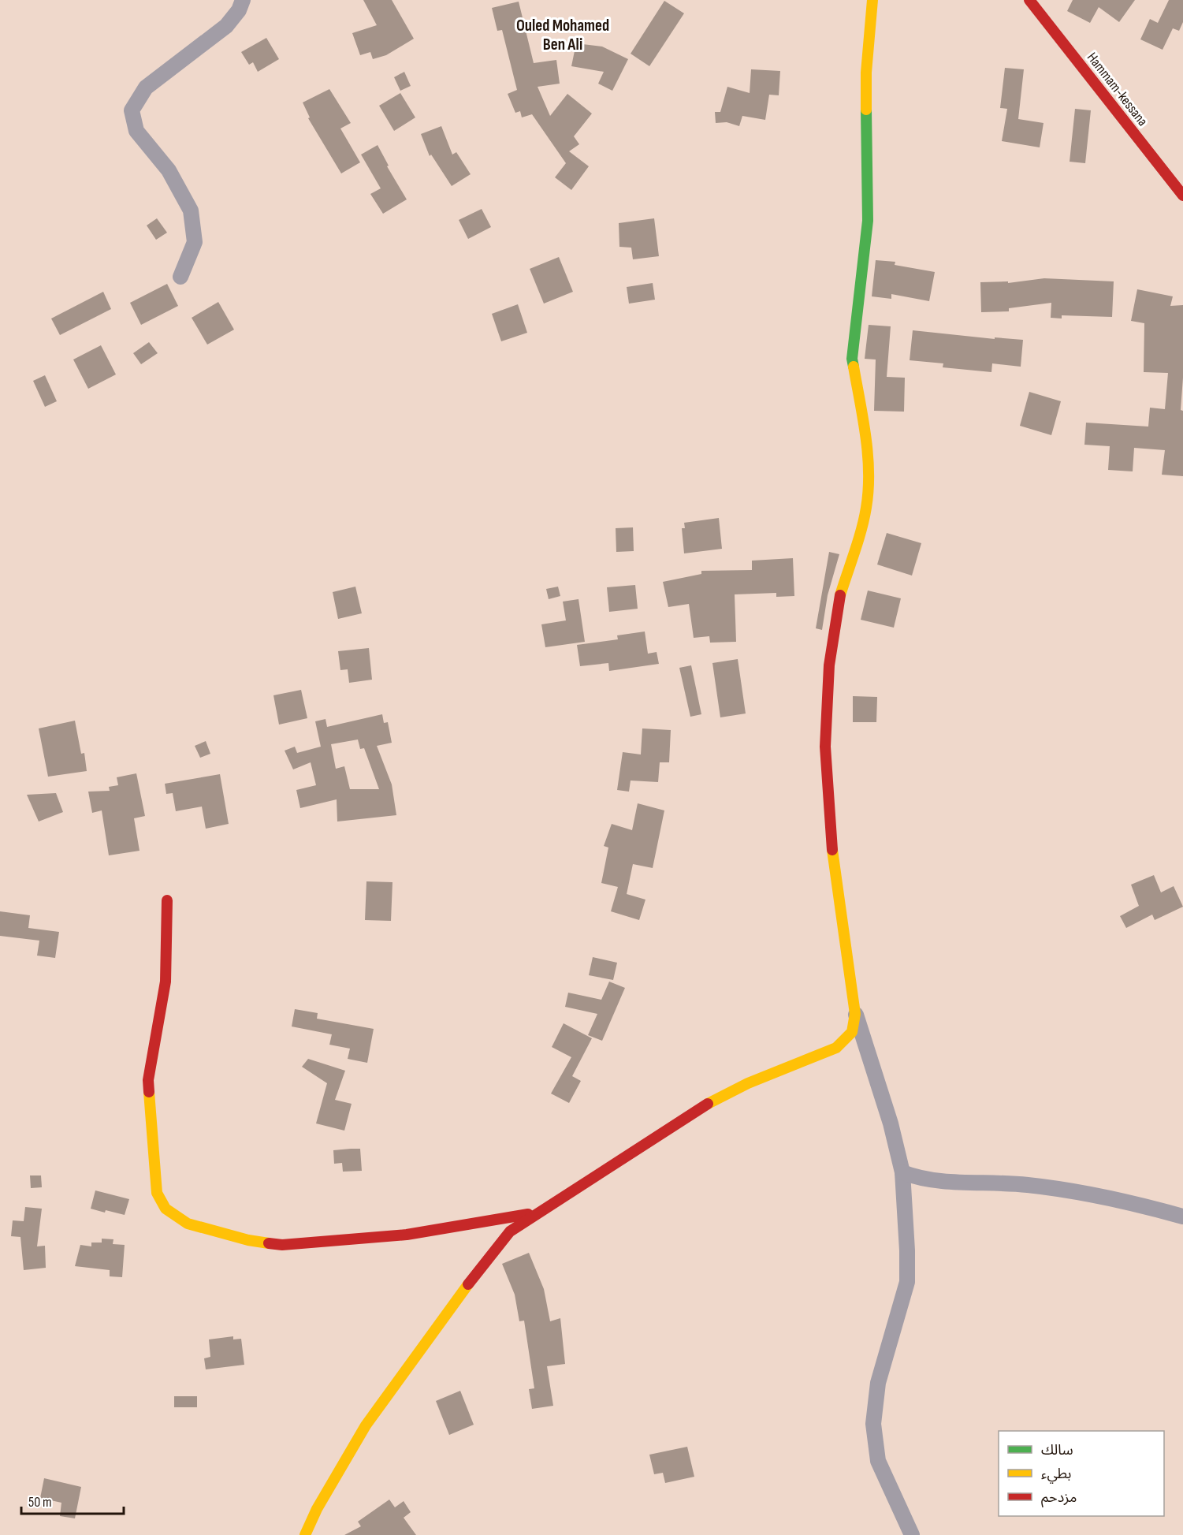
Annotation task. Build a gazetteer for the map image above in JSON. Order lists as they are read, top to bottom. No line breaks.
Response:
{"streets":{"street":["Hammam-kessana"]},"districts":["Ouled Mohamed Ben Ali"],"legend":["سالك","بطيء","مزدحم"],"scale_bar":"50 m"}
